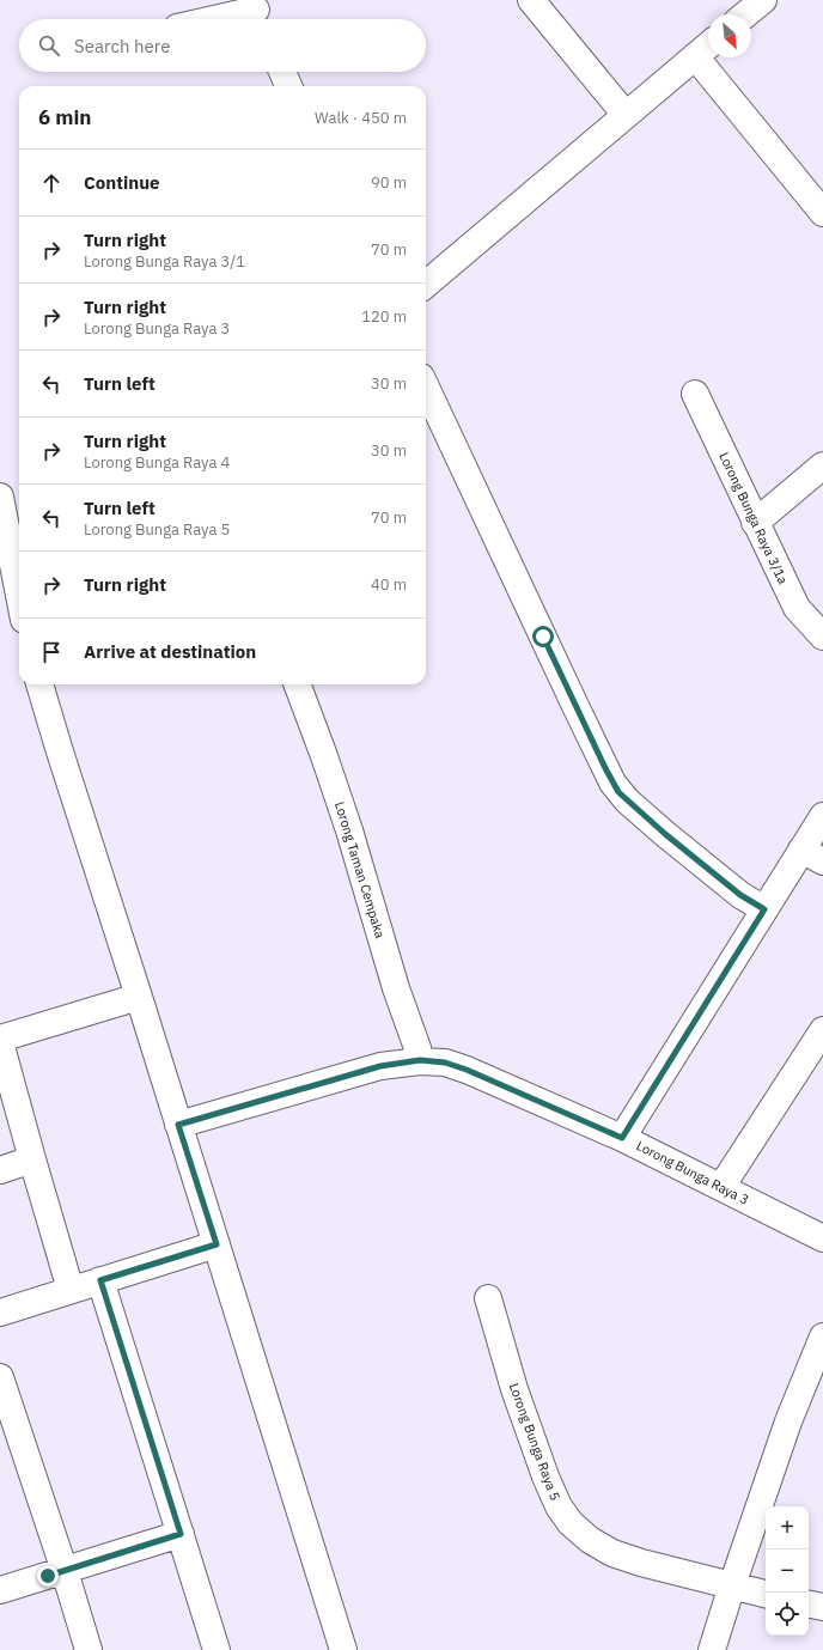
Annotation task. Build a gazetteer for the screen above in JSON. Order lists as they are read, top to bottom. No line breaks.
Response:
{"streets":{"street":["Lorong Bunga Raya 3/1a","Lorong Taman Cempaka","Lorong Bunga Raya 3","Lorong Bunga Raya 5"]},"crossings":[["Lorong Taman Cempaka","Lorong Bunga Raya 3"]],"north":"bottom right","page":{"search":"Search here","heading":["6 min","Walk · 450 m"],"list":[["Continue","90 m"],["Turn right","Lorong Bunga Raya 3/1","70 m"],["Turn right","Lorong Bunga Raya 3","120 m"],["Turn left","30 m"],["Turn right","Lorong Bunga Raya 4","30 m"],["Turn left","Lorong Bunga Raya 5","70 m"],["Turn right","40 m"],"Arrive at destination"],"map_buttons":["+","−"]}}
